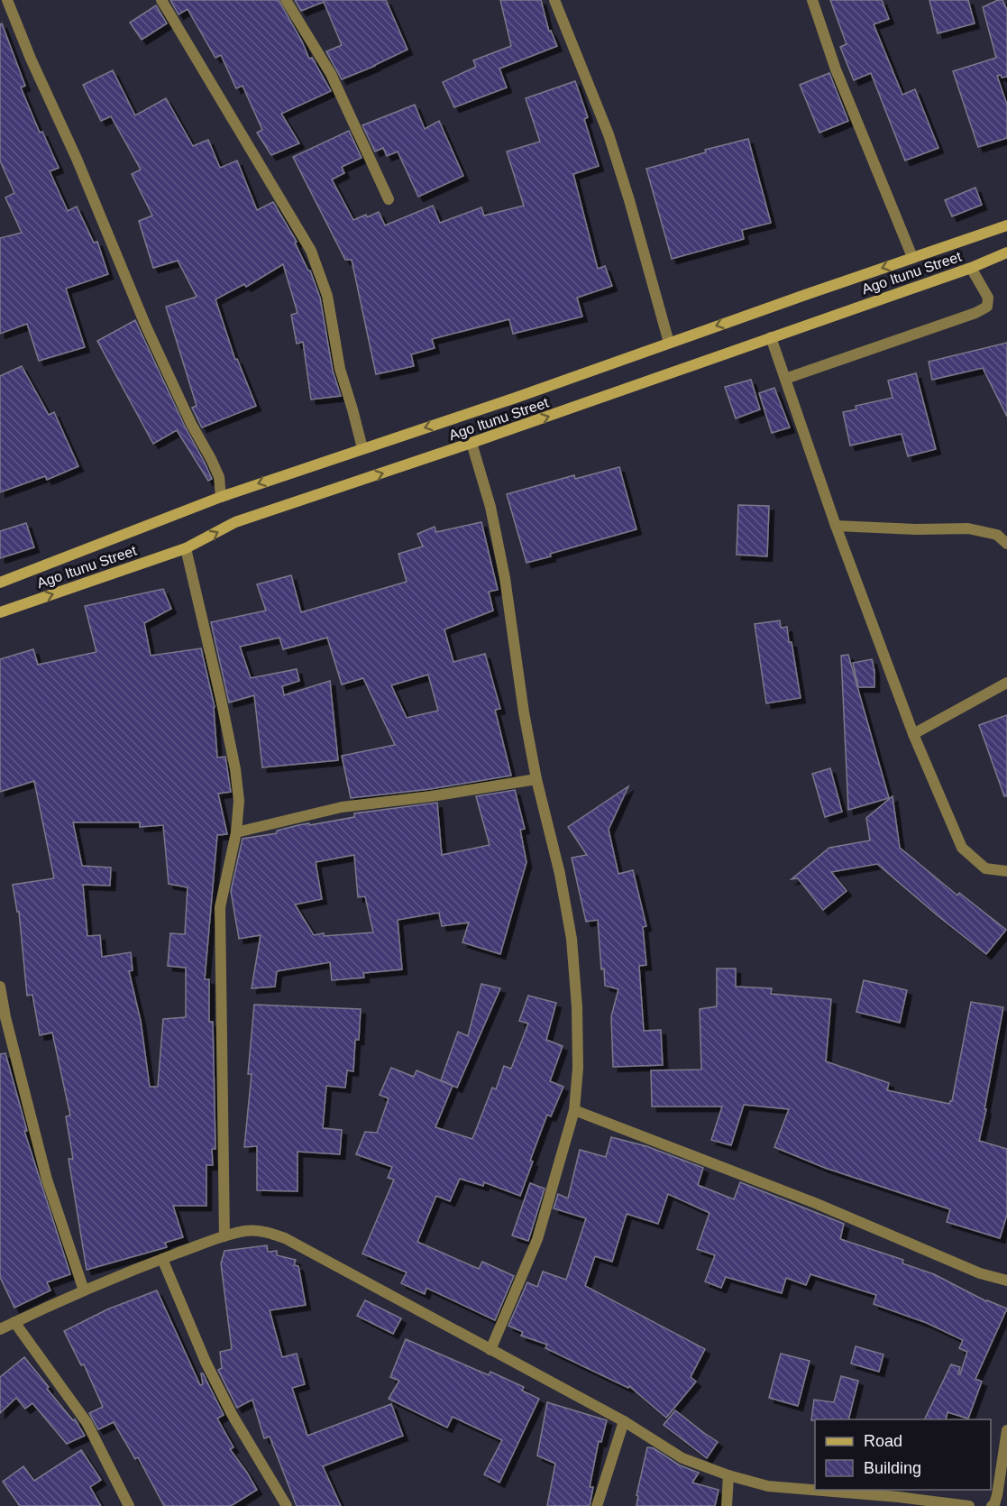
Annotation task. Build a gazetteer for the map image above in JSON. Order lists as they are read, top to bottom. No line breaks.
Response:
{"streets":{"main road":["Ago Itunu Street"]},"legend":["Road","Building"]}
